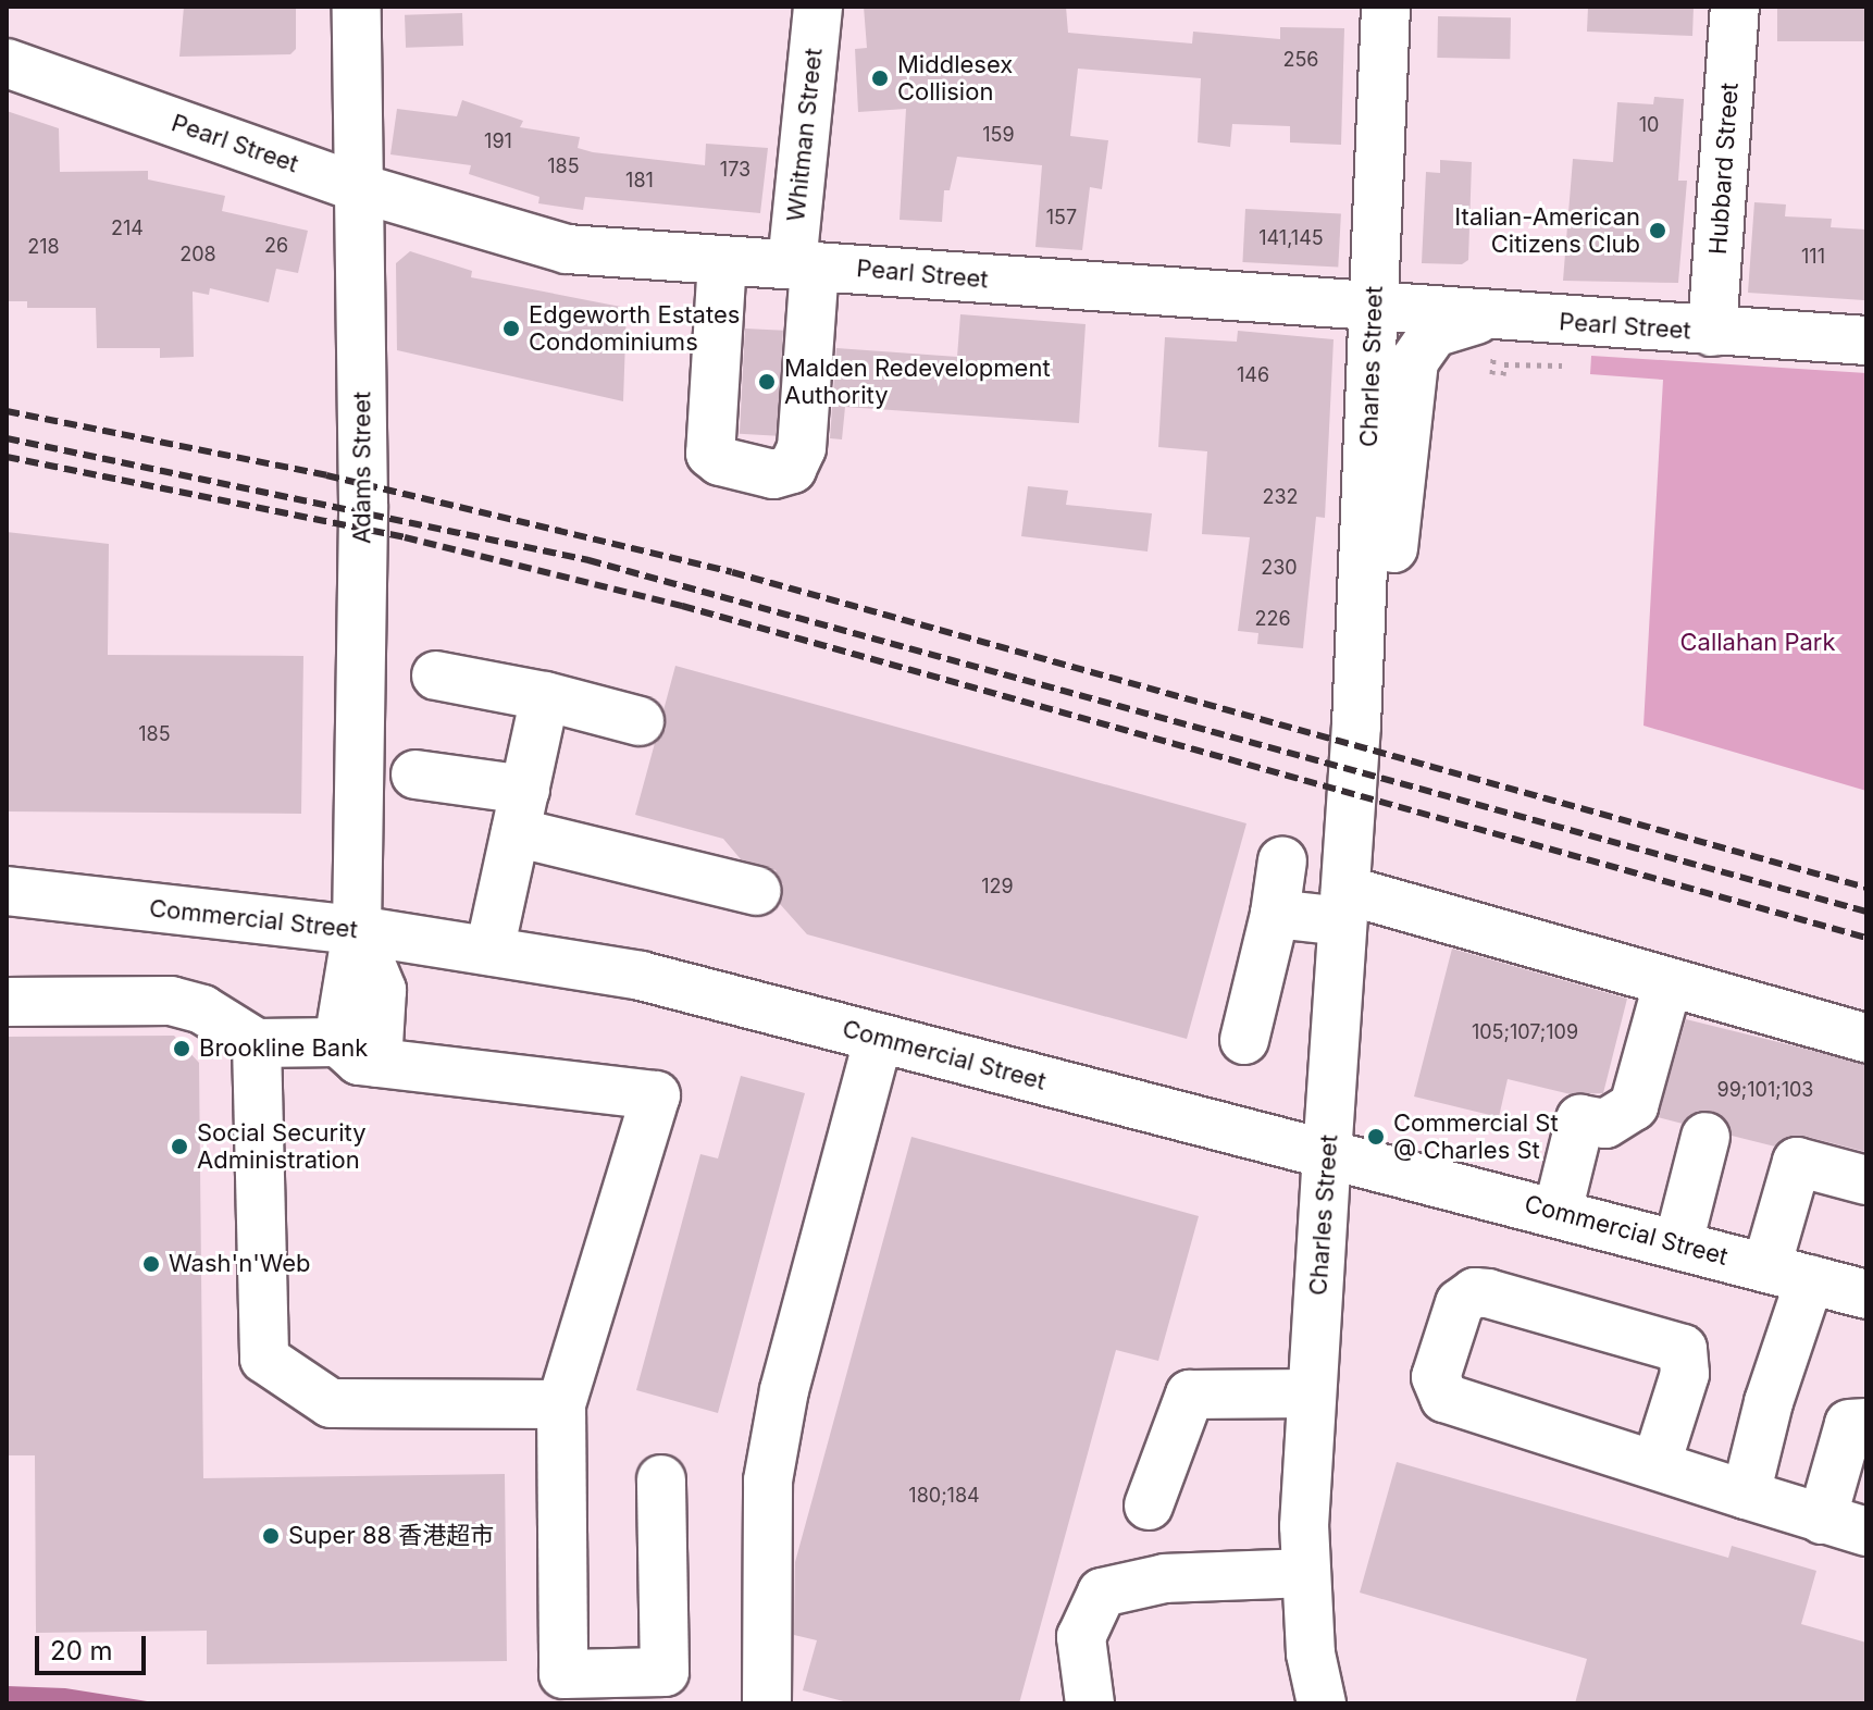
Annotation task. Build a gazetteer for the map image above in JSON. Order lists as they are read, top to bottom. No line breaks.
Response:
{"streets":{"street":["Whitman Street","Pearl Street","Hubbard Street","Charles Street","Adams Street","Commercial Street"]},"crossings":[["Whitman Street","Pearl Street"],["Pearl Street","Hubbard Street"],["Pearl Street","Charles Street"],["Pearl Street","Adams Street"],["Charles Street","Commercial Street"],["Adams Street","Commercial Street"]],"parks":["Callahan Park"],"places":["Middlesex Collision","Italian-American Citizens Club","Edgeworth Estates Condominiums","Malden Redevelopment Authority","Brookline Bank","Commercial St @ Charles St","Social Security Administration","Wash'n'Web","Super 88 香港超市"],"house_numbers":["256","10","159","191","185","173","181","157","214","141,145","26","218","208","111","146","232","230","226","185","129","105;107;109","99;101;103","180;184"],"scale_bar":"20 m"}
